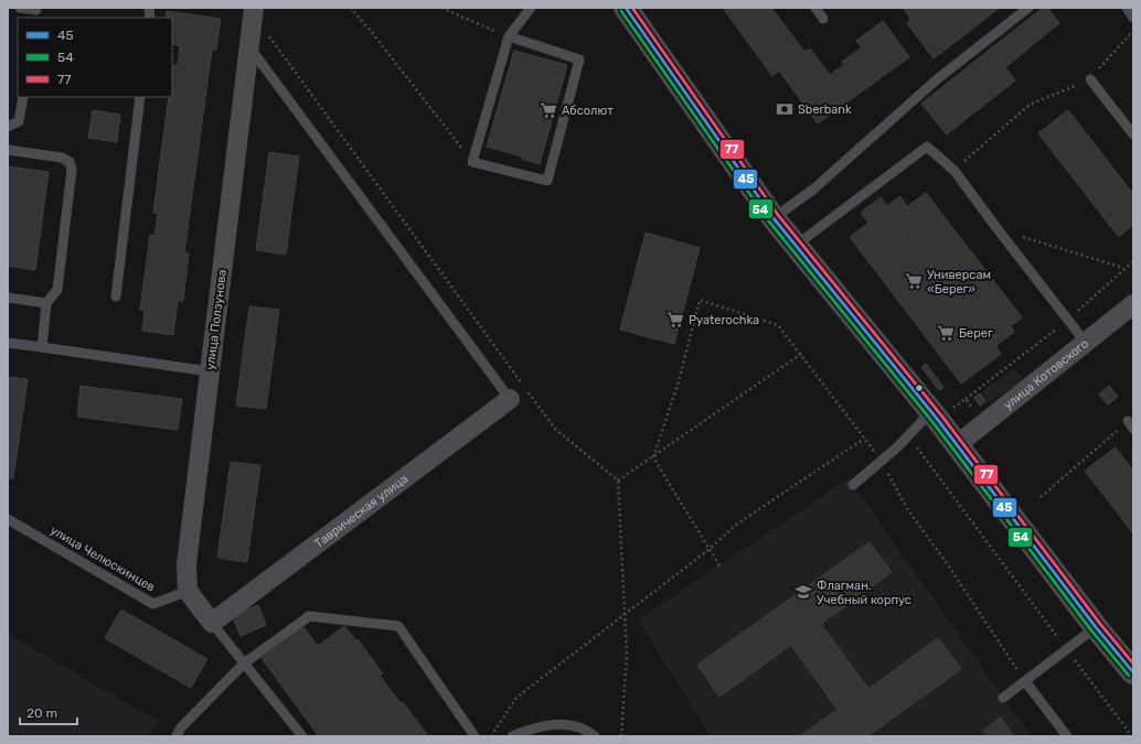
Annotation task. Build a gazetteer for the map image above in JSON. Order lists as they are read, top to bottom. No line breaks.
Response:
{"streets":{"street":["улица Ползунова","улица Котовского","Таврическая улица"],"lane":["улица Челюскинцев"]},"crossings":[["улица Ползунова","улица Челюскинцев"]],"places":{"bank":["Sberbank"],"supermarket":["Абсолют","Универсам «Берег»","Pyaterochka","Берег"],"school or university":["Флагман. Учебный корпус"]},"lines":["transit line 45","transit line 77","transit line 54"],"legend":["45","54","77"],"scale_bar":"20 m"}
